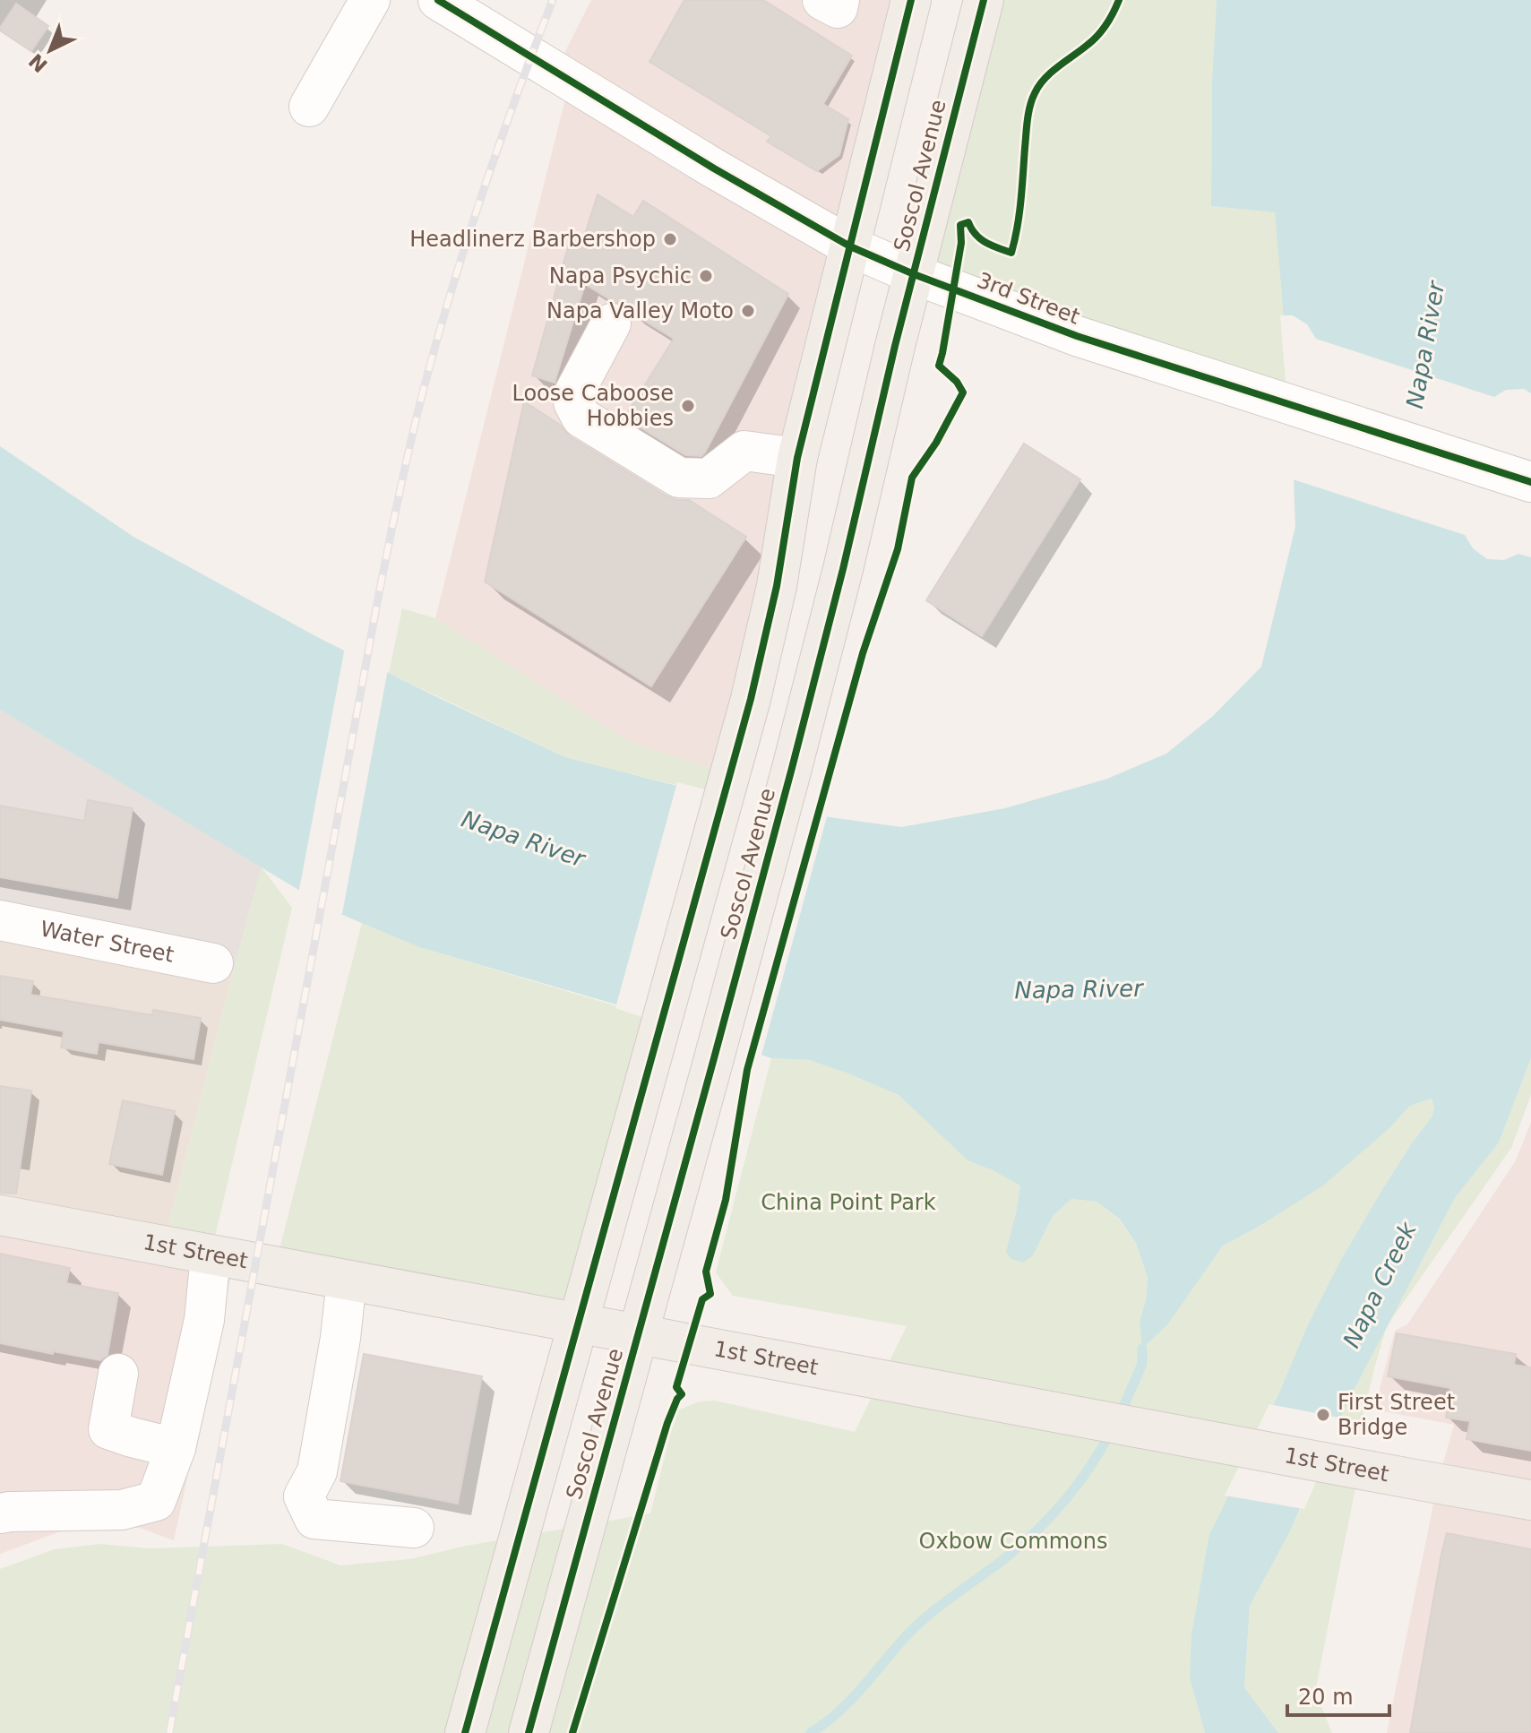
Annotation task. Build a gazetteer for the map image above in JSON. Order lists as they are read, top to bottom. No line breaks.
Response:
{"streets":{"main road":["Soscol Avenue","1st Street"],"street":["3rd Street","Water Street"]},"crossings":[["Soscol Avenue","3rd Street"],["Soscol Avenue","1st Street"]],"water":["Napa River","Napa Creek"],"parks":["China Point Park","Oxbow Commons"],"places":["Headlinerz Barbershop","Napa Psychic","Napa Valley Moto","Loose Caboose Hobbies","First Street Bridge"],"scale_bar":"20 m","north":"bottom left"}
